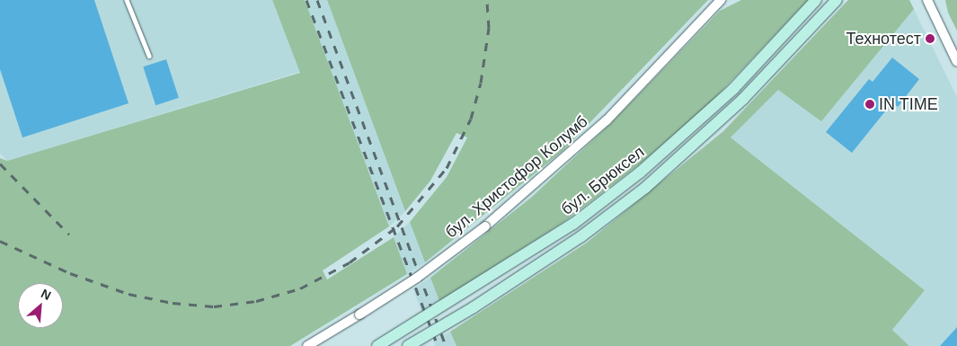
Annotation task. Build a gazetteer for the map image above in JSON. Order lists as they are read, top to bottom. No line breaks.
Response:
{"streets":{"main road":["бул. Брюксел"],"street":["бул. Христофор Колумб"]},"places":["Технотест","IN TIME"],"north":"top right"}
